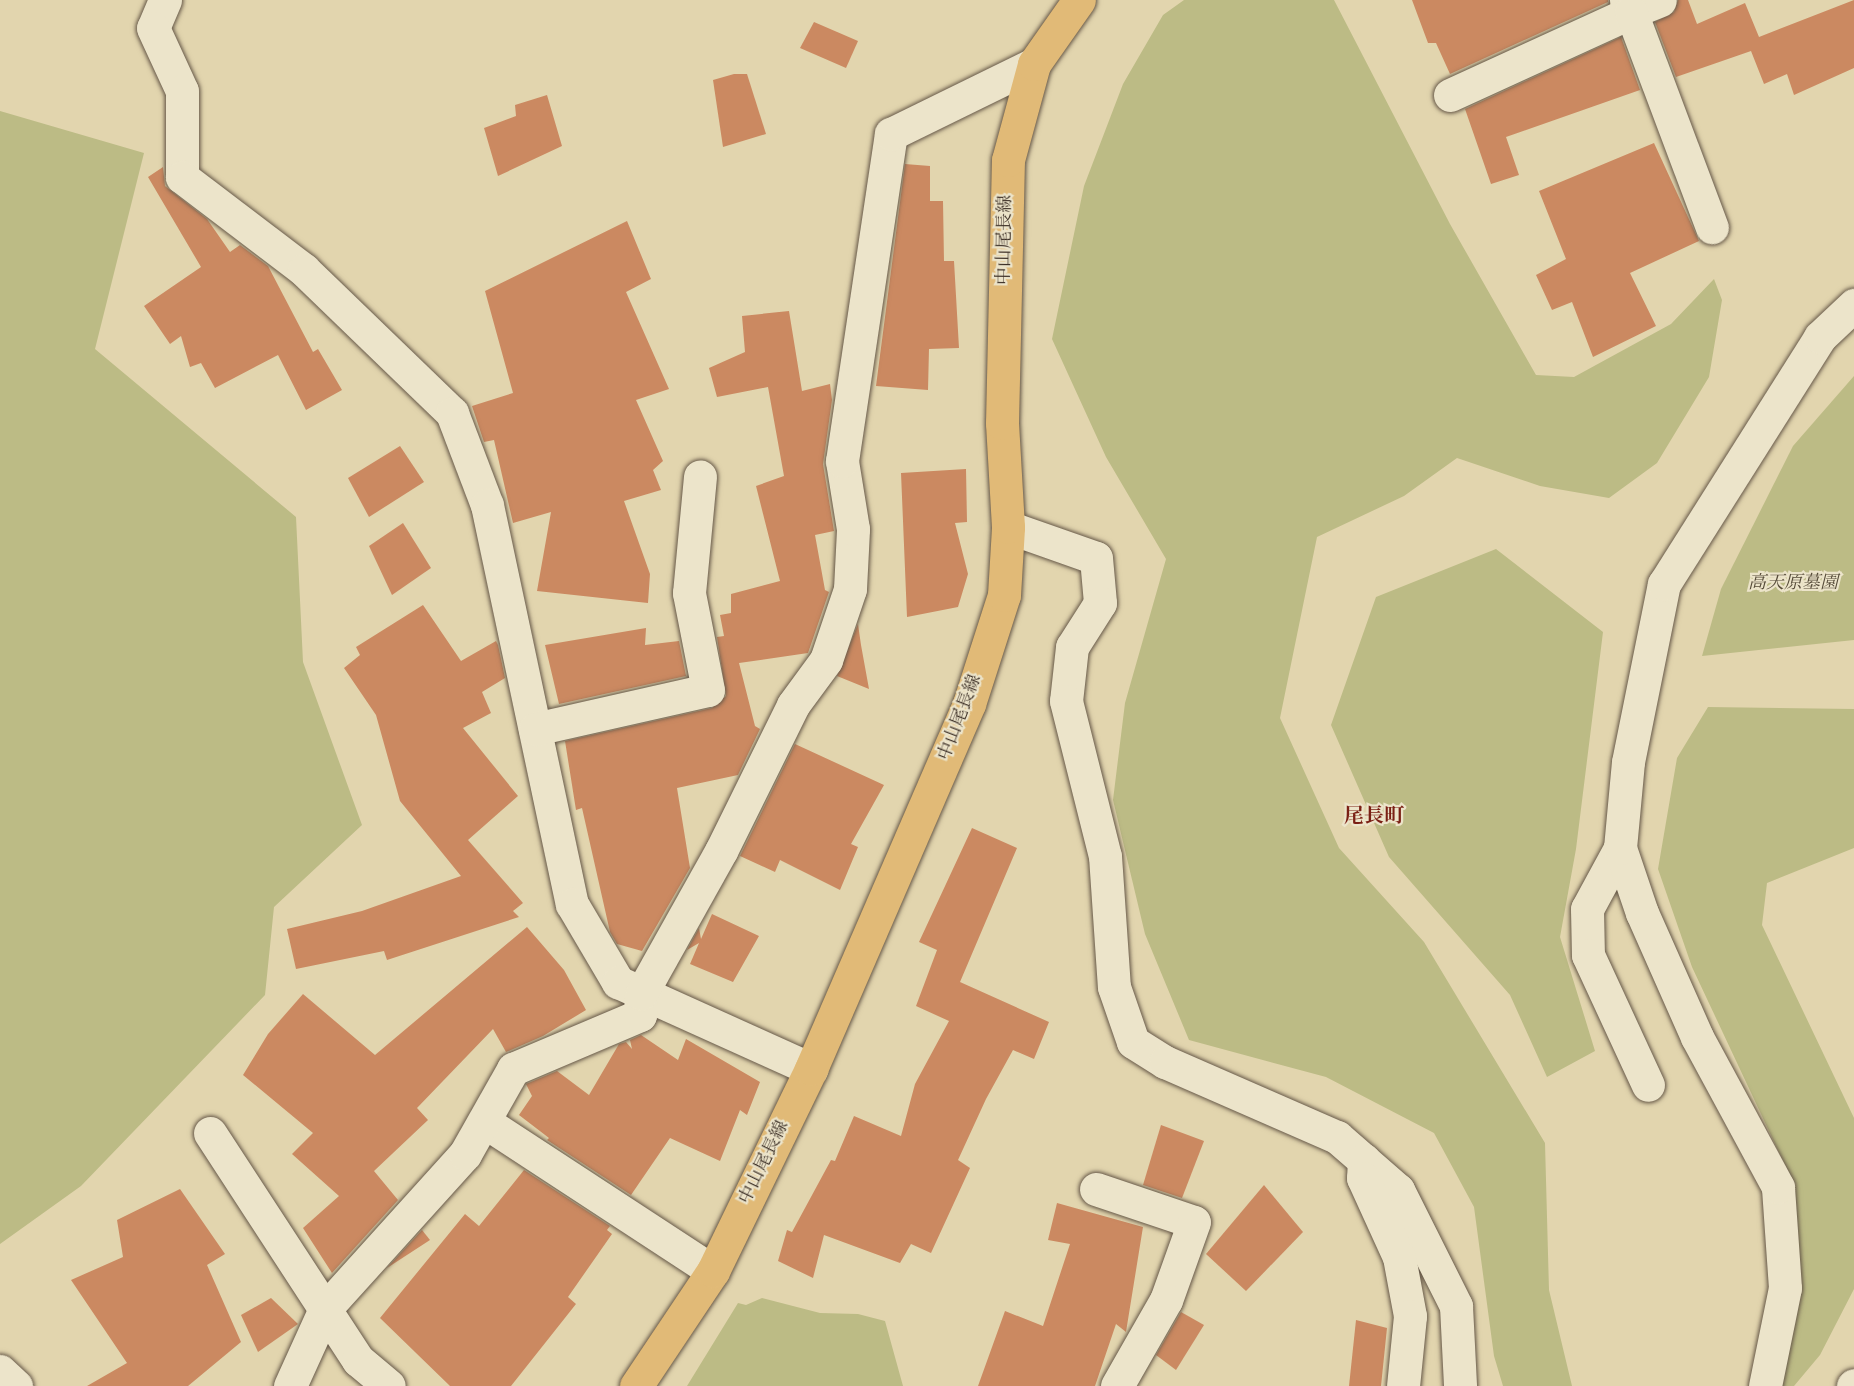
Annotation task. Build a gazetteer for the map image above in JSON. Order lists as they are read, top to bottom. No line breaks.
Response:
{"streets":{"main road":["中山尾長線"]},"districts":["尾長町"],"parks":["高天原墓園"]}
